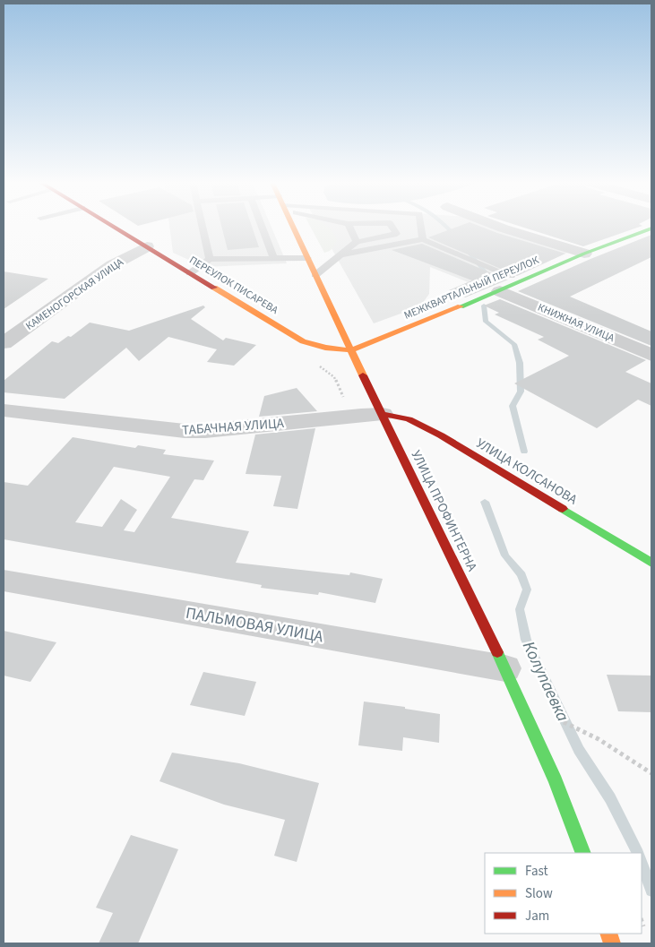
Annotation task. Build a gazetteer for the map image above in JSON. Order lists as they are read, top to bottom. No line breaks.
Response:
{"streets":{"street":["ПЕРЕУЛОК ПИСАРЕВА","МЕЖКВАРТАЛЬНЫЙ ПЕРЕУЛОК","КАМЕНОГОРСКАЯ УЛИЦА","КНИЖНАЯ УЛИЦА","ТАБАЧНАЯ УЛИЦА","УЛИЦА КОЛСАНОВА","УЛИЦА ПРОФИНТЕРНА","ПАЛЬМОВАЯ УЛИЦА"]},"crossings":[["ПЕРЕУЛОК ПИСАРЕВА","МЕЖКВАРТАЛЬНЫЙ ПЕРЕУЛОК"],["ПЕРЕУЛОК ПИСАРЕВА","КАМЕНОГОРСКАЯ УЛИЦА"],["ПЕРЕУЛОК ПИСАРЕВА","УЛИЦА ПРОФИНТЕРНА"],["МЕЖКВАРТАЛЬНЫЙ ПЕРЕУЛОК","КНИЖНАЯ УЛИЦА"],["МЕЖКВАРТАЛЬНЫЙ ПЕРЕУЛОК","УЛИЦА ПРОФИНТЕРНА"],["ТАБАЧНАЯ УЛИЦА","УЛИЦА КОЛСАНОВА"],["ТАБАЧНАЯ УЛИЦА","УЛИЦА ПРОФИНТЕРНА"],["УЛИЦА КОЛСАНОВА","УЛИЦА ПРОФИНТЕРНА"],["УЛИЦА ПРОФИНТЕРНА","ПАЛЬМОВАЯ УЛИЦА"]],"water":["Колупаевка"],"legend":["Fast","Slow","Jam"]}
